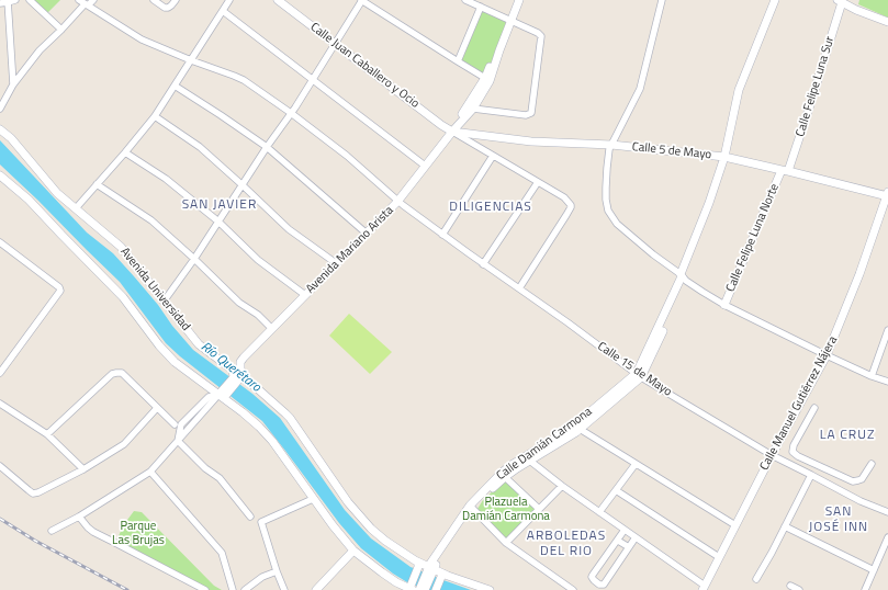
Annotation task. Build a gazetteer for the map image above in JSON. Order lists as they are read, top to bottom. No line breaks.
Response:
{"streets":{"street":["Calle Juan Caballero y Ocio","Calle Felipe Luna Sur","Calle 5 de Mayo","Calle Felipe Luna Norte","Avenida Mariano Arista","Avenida Universidad","Calle 15 de Mayo","Calle Manuel Gutiérrez Nájera","Calle Damián Carmona"]},"crossings":[["Calle Juan Caballero y Ocio","Calle 5 de Mayo"],["Calle Juan Caballero y Ocio","Avenida Mariano Arista"],["Calle Felipe Luna Sur","Calle 5 de Mayo"],["Calle Felipe Luna Sur","Calle Felipe Luna Norte"],["Calle 5 de Mayo","Calle Felipe Luna Norte"],["Calle 5 de Mayo","Avenida Mariano Arista"],["Calle 5 de Mayo","Calle Manuel Gutiérrez Nájera"],["Calle 5 de Mayo","Calle Damián Carmona"],["Avenida Mariano Arista","Avenida Universidad"],["Avenida Mariano Arista","Calle 15 de Mayo"],["Avenida Universidad","Calle Damián Carmona"],["Calle 15 de Mayo","Calle Manuel Gutiérrez Nájera"],["Calle 15 de Mayo","Calle Damián Carmona"]],"districts":["SAN JAVIER","DILIGENCIAS","LA CRUZ","SAN JOSÉ INN","ARBOLEDAS DEL RIO"],"water":["Río Querétaro"],"parks":["Plazuela Damián Carmona","Parque Las Brujas"]}
